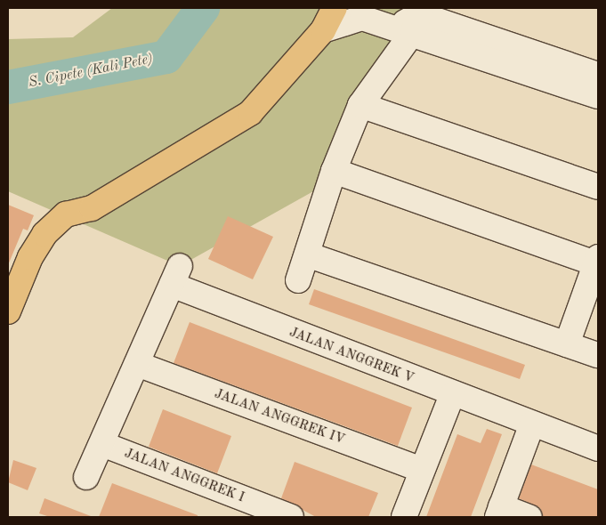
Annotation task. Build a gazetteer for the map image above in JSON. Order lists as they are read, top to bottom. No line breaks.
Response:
{"streets":{"street":["JALAN ANGGREK V","JALAN ANGGREK IV","JALAN ANGGREK I"]},"crossings":[["JALAN ANGGREK V","JALAN ANGGREK IV"]],"water":["S. Cipete (Kali Pete)"]}
